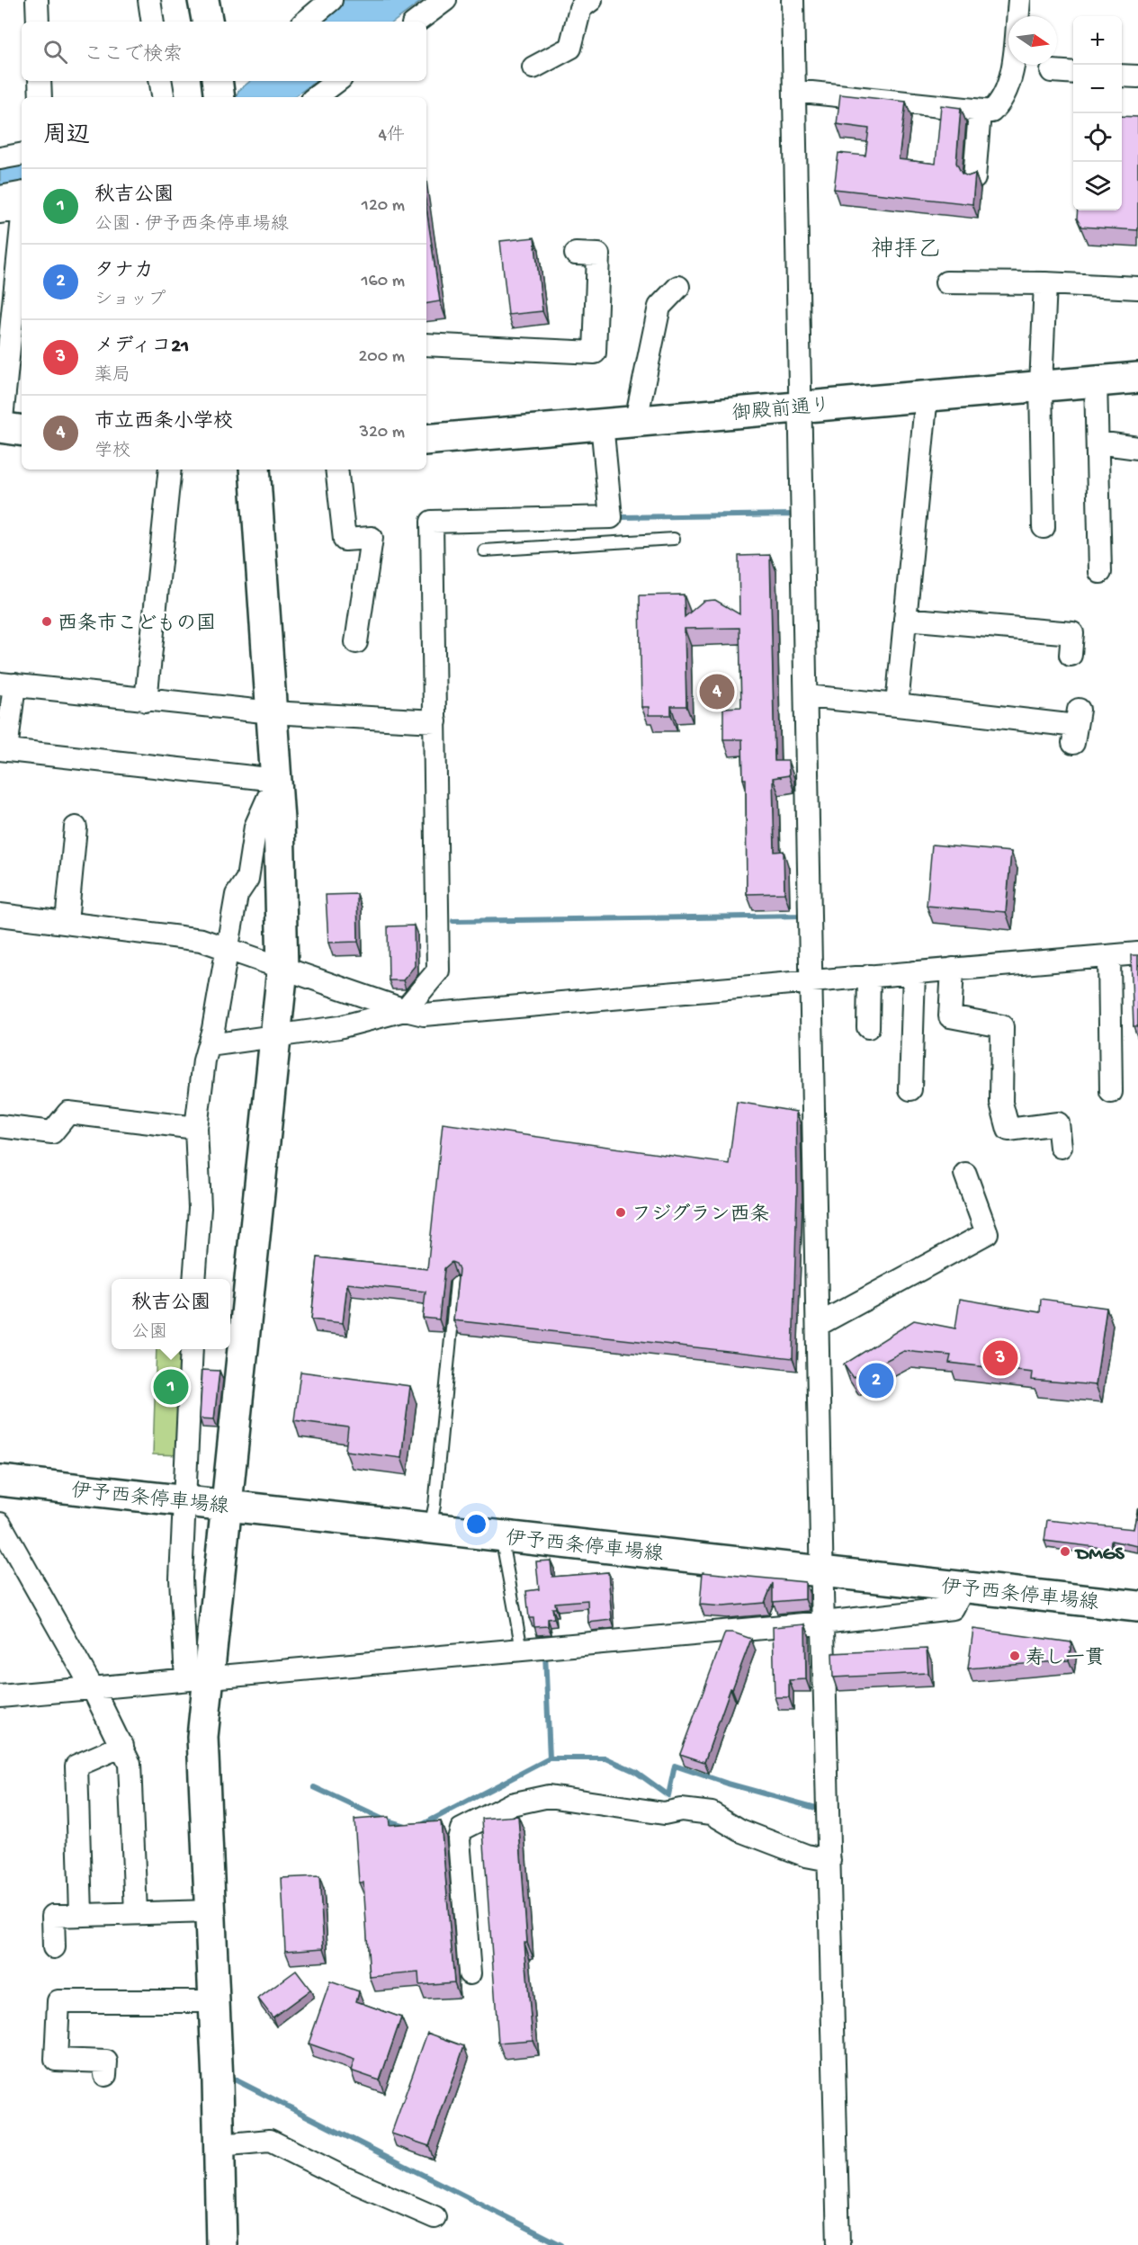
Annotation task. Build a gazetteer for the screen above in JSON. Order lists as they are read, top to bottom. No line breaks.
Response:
{"streets":{"street":["御殿前通り","伊予西条停車場線"]},"districts":["神拝乙"],"places":["西条市こどもの国","フジグラン西条","DMGS","寿し一貫"],"north":"right","page":{"map_buttons":["+","−"],"search":"ここで検索","heading":["周辺","4件"],"list":[{"mark":"1","name":"秋吉公園","note":"公園 · 伊予西条停車場線","value":"120 m"},{"mark":"2","name":"タナカ","note":"ショップ","value":"160 m"},{"mark":"3","name":"メディコ21","note":"薬局","value":"200 m"},{"mark":"4","name":"市立西条小学校","note":"学校","value":"320 m"}],"pins":["4","3","2","1"],"popup":["秋吉公園","公園"]}}
